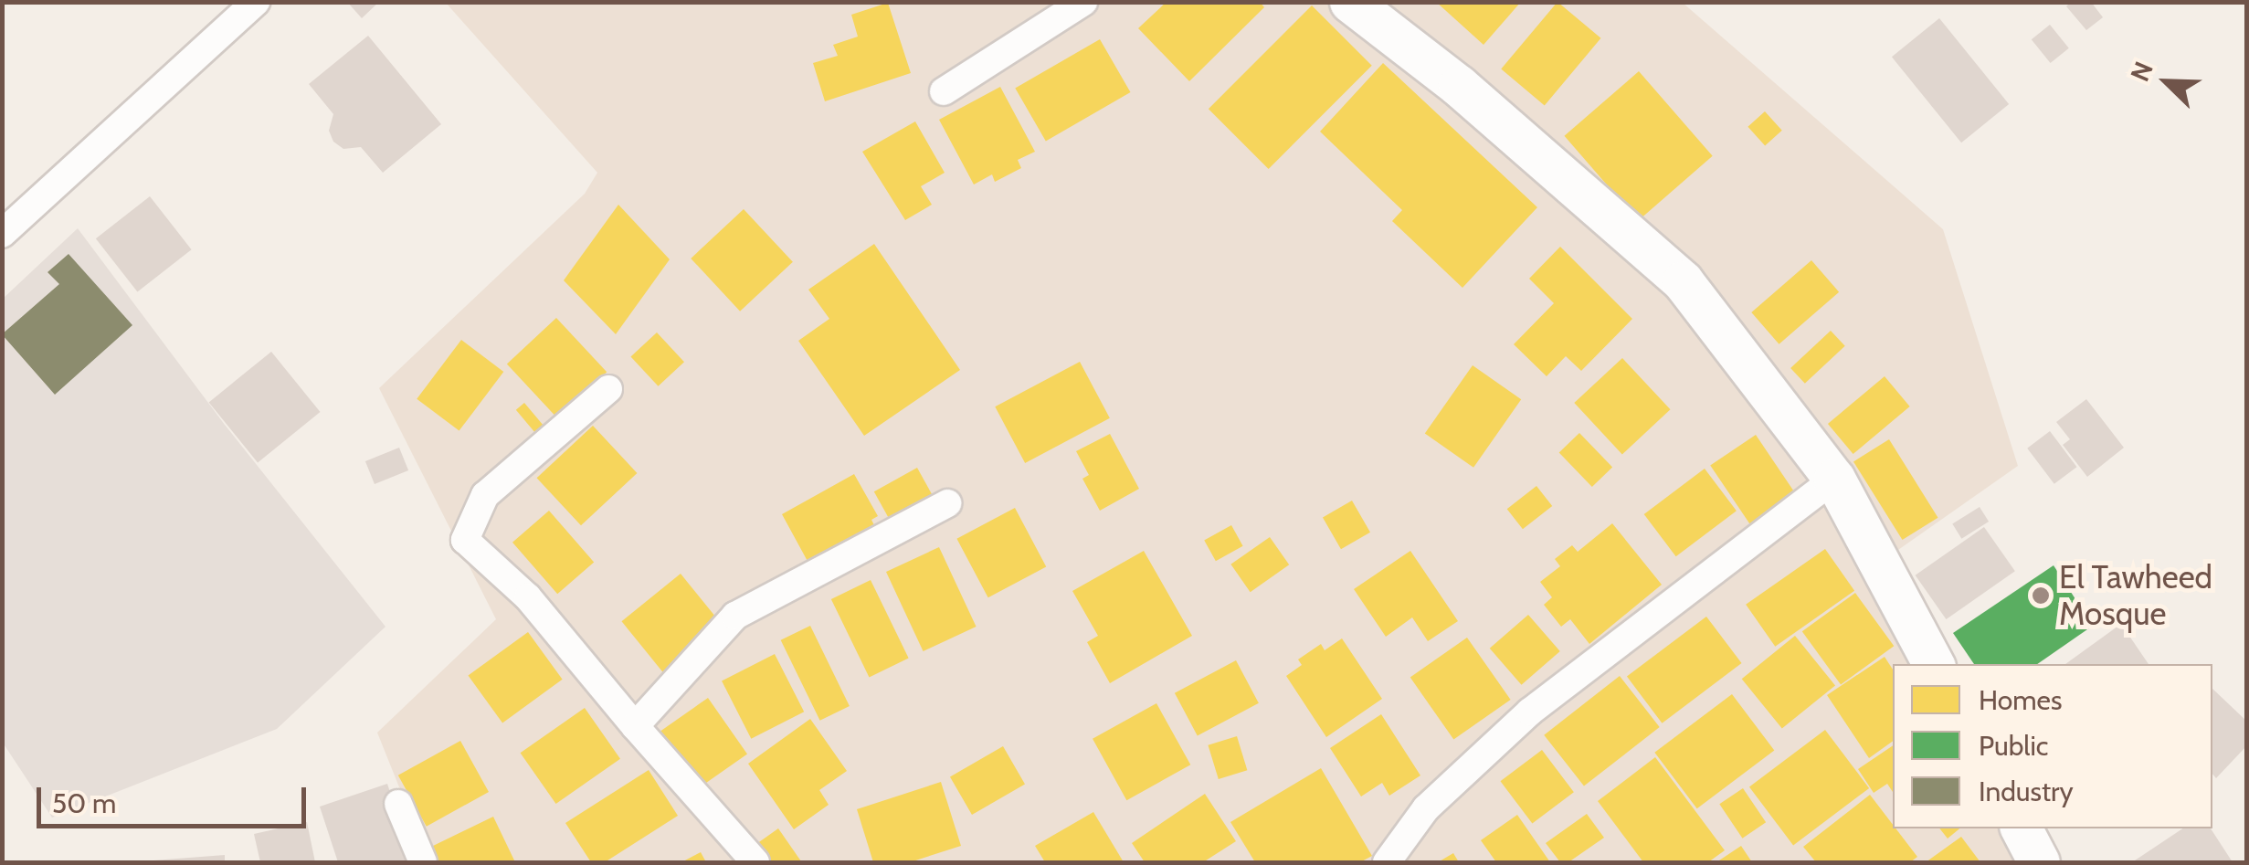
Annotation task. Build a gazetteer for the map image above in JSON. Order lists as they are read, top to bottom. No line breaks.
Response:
{"places":["El Tawheed Mosque"],"legend":["Homes","Public","Industry"],"scale_bar":"50 m","north":"top left"}
